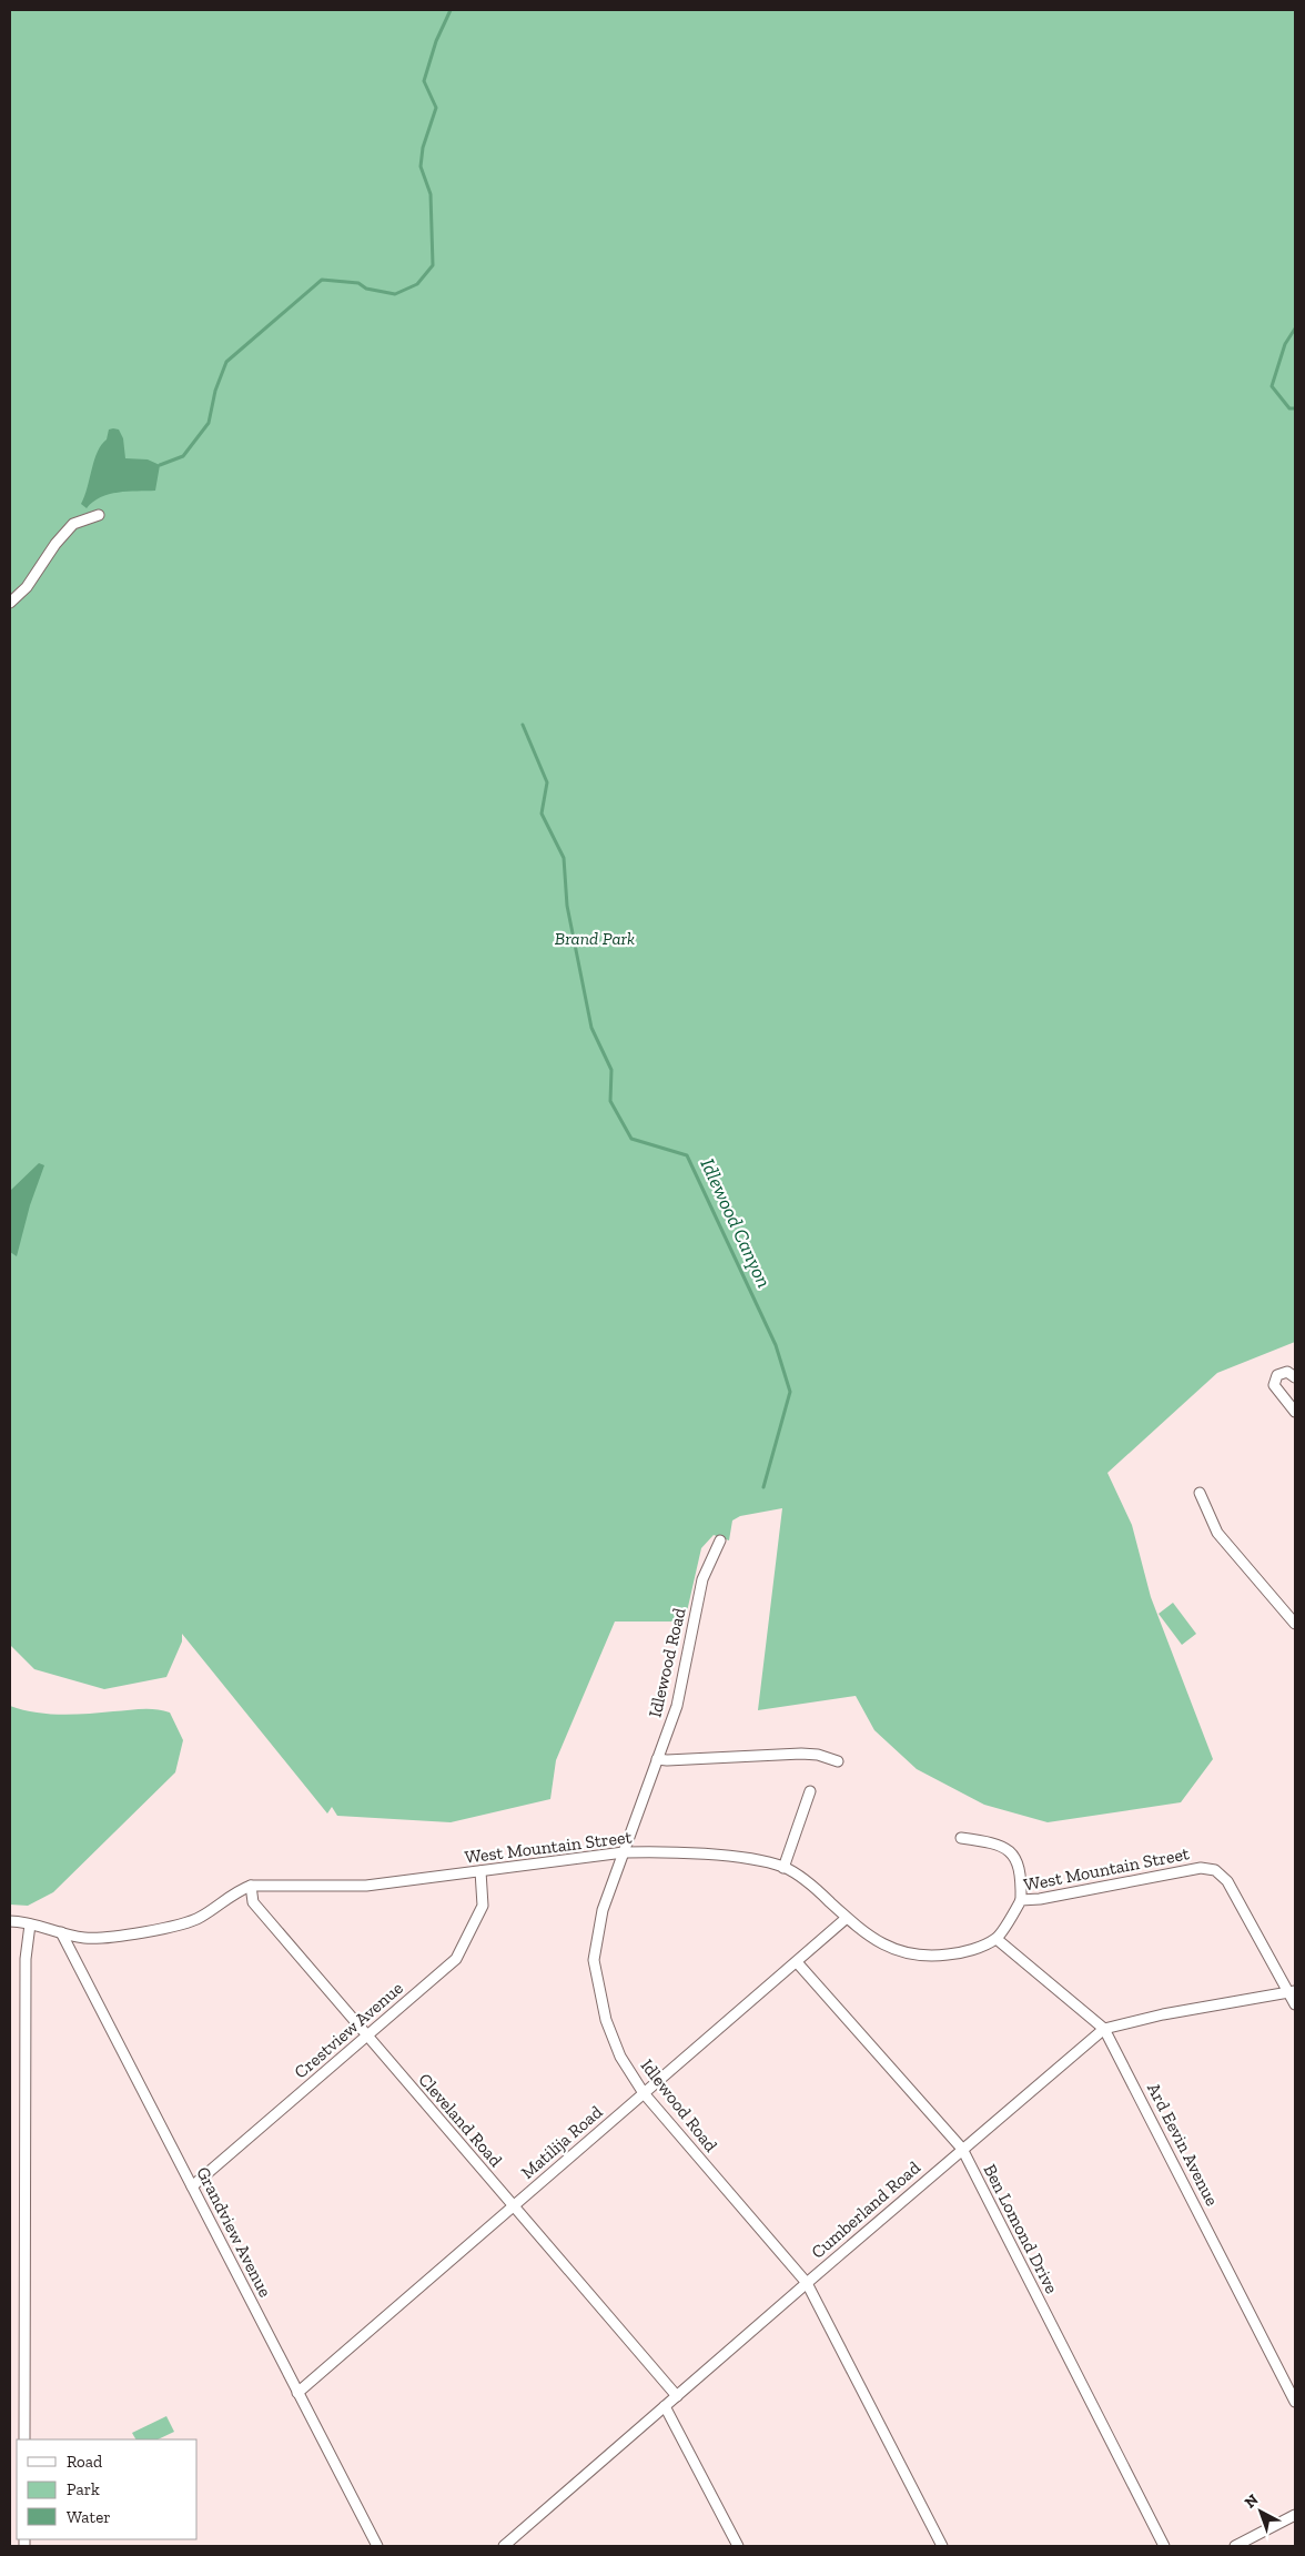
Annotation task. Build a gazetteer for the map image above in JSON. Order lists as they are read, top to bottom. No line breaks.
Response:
{"streets":{"street":["Idlewood Road","West Mountain Street","Crestview Avenue","Cleveland Road","Matilija Road","Ard Eevin Avenue","Cumberland Road","Ben Lomond Drive","Grandview Avenue"]},"crossings":[["Idlewood Road","West Mountain Street"],["Idlewood Road","Matilija Road"],["Idlewood Road","Cumberland Road"],["West Mountain Street","Crestview Avenue"],["West Mountain Street","Cleveland Road"],["West Mountain Street","Matilija Road"],["West Mountain Street","Ard Eevin Avenue"],["West Mountain Street","Cumberland Road"],["West Mountain Street","Grandview Avenue"],["Crestview Avenue","Cleveland Road"],["Crestview Avenue","Grandview Avenue"],["Cleveland Road","Matilija Road"],["Cleveland Road","Cumberland Road"],["Matilija Road","Ben Lomond Drive"],["Matilija Road","Grandview Avenue"],["Ard Eevin Avenue","Cumberland Road"],["Cumberland Road","Ben Lomond Drive"]],"water":["Idlewood Canyon"],"parks":["Brand Park"],"legend":["Road","Park","Water"],"north":"top left"}
